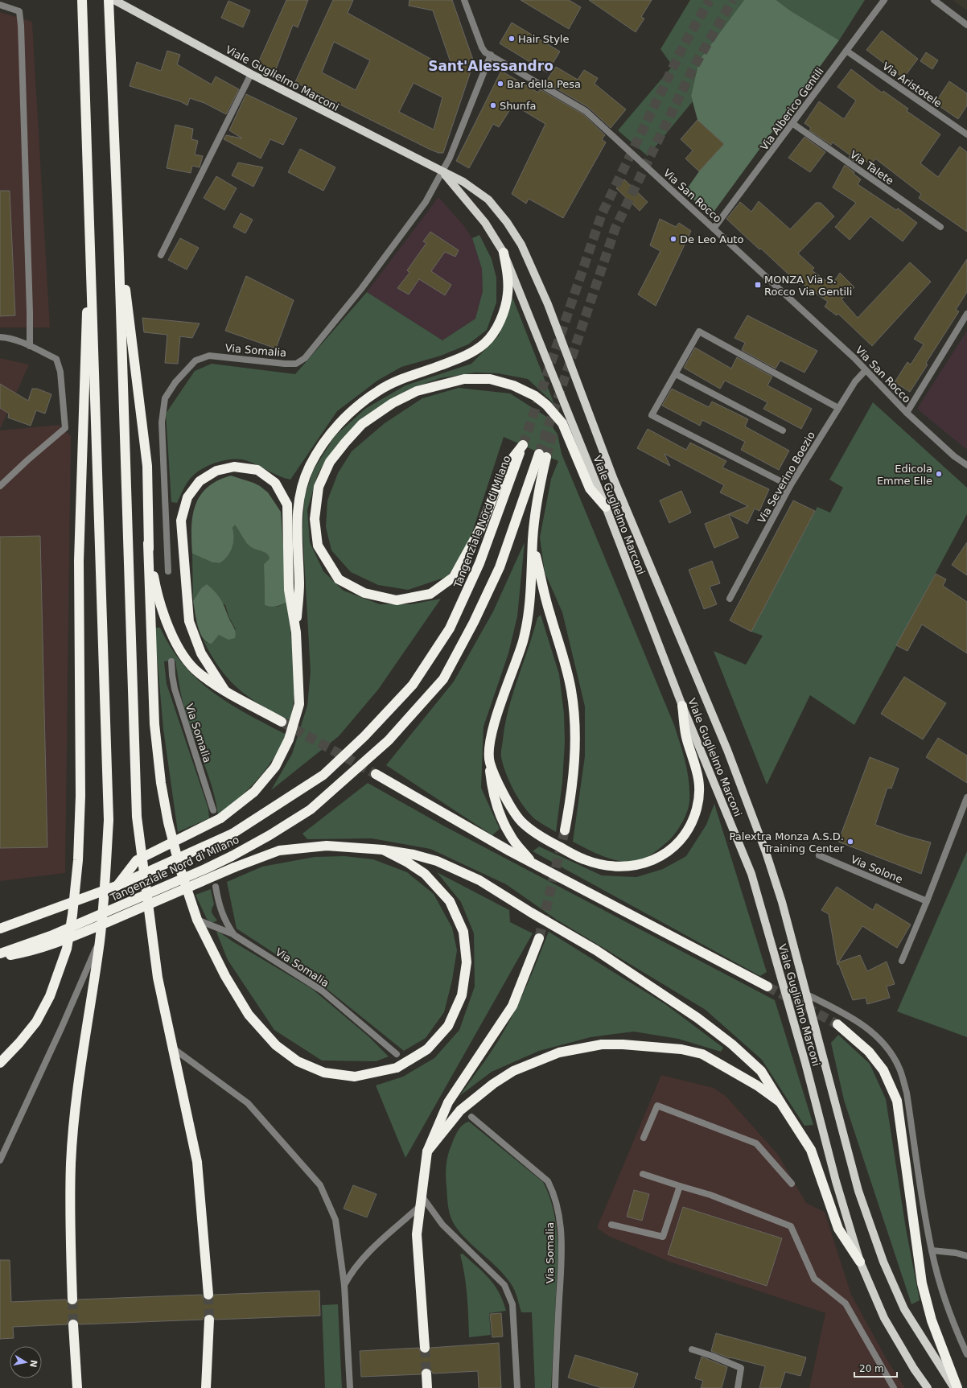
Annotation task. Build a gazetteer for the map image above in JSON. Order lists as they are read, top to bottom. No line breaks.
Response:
{"streets":{"highway":["Tangenziale Nord di Milano"],"main road":["Viale Guglielmo Marconi"],"street":["Via Aristotele","Via Alberico Gentili","Via Talete","Via San Rocco","Via Somalia","Via Severino Boezio","Via Solone"]},"crossings":[["Viale Guglielmo Marconi","Via Somalia"],["Viale Guglielmo Marconi","Tangenziale Nord di Milano"],["Via Aristotele","Via Alberico Gentili"],["Via Alberico Gentili","Via Talete"],["Via Alberico Gentili","Via San Rocco"],["Via San Rocco","Via Somalia"],["Via San Rocco","Via Severino Boezio"]],"districts":["Sant'Alessandro"],"places":{"other":["Hair Style","Bar della Pesa","Shunfa","De Leo Auto","Edicola Emme Elle","Palextra Monza A.S.D. Training Center"],"transit":["MONZA Via S. Rocco Via Gentili"]},"scale_bar":"20 m","north":"right"}
